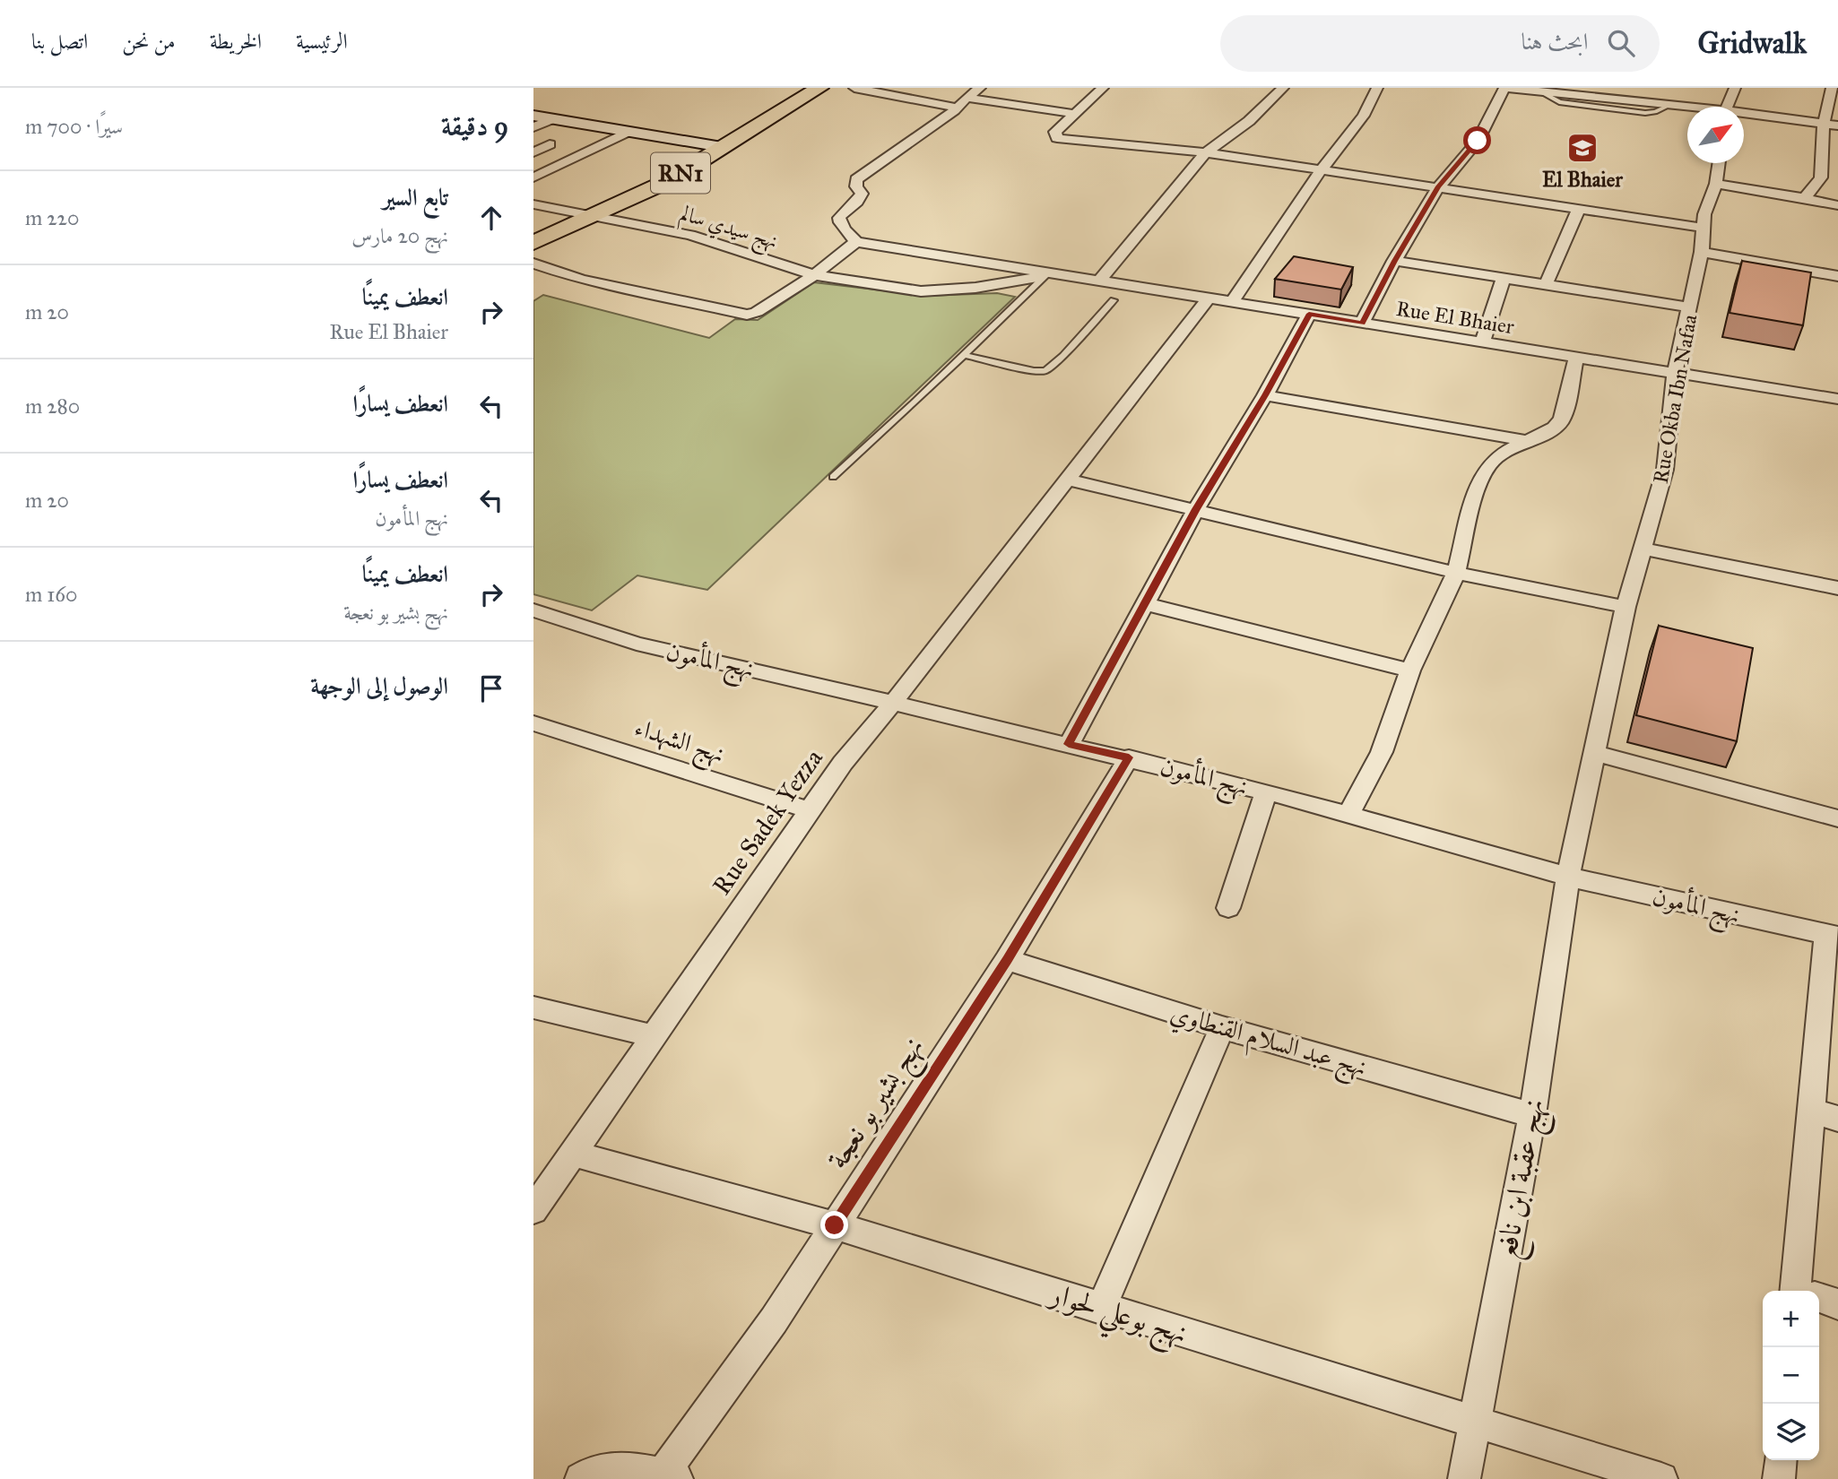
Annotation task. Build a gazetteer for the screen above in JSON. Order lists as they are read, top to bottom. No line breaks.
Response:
{"streets":{"main road":["RN1"],"street":["نهج سيدي سالم","Rue El Bhaier","Rue Okba Ibn Nafaa","نهج المأمون","نهج الشهداء","Rue Sadek Yezza","نهج عبد السلام القنطاوي","نهج بشير بو نعجة","نهج عقبة ابن نافع","نهج بوعلي لحوار"]},"crossings":[["RN1","نهج سيدي سالم"],["نهج سيدي سالم","Rue El Bhaier"],["Rue El Bhaier","Rue Okba Ibn Nafaa"],["Rue El Bhaier","Rue Sadek Yezza"],["Rue Okba Ibn Nafaa","نهج المأمون"],["Rue Okba Ibn Nafaa","نهج عقبة ابن نافع"],["نهج المأمون","Rue Sadek Yezza"],["نهج المأمون","نهج بشير بو نعجة"],["نهج المأمون","نهج عقبة ابن نافع"],["نهج الشهداء","Rue Sadek Yezza"],["Rue Sadek Yezza","نهج بوعلي لحوار"],["نهج عبد السلام القنطاوي","نهج بشير بو نعجة"],["نهج عبد السلام القنطاوي","نهج عقبة ابن نافع"],["نهج بشير بو نعجة","نهج بوعلي لحوار"],["نهج عقبة ابن نافع","نهج بوعلي لحوار"]],"places":{"school or university":["El Bhaier"]},"north":"top right","page":{"header":"Gridwalk","search":"ابحث هنا","nav":["الرئيسية","الخريطة","من نحن","اتصل بنا"],"heading":["9 دقيقة","سيرًا · 700 m"],"list":[["تابع السير","نهج 20 مارس","220 m"],["انعطف يمينًا","Rue El Bhaier","20 m"],["انعطف يسارًا","280 m"],["انعطف يسارًا","نهج المأمون","20 m"],["انعطف يمينًا","نهج بشير بو نعجة","160 m"],"الوصول إلى الوجهة"],"map_buttons":["+","−"]}}
